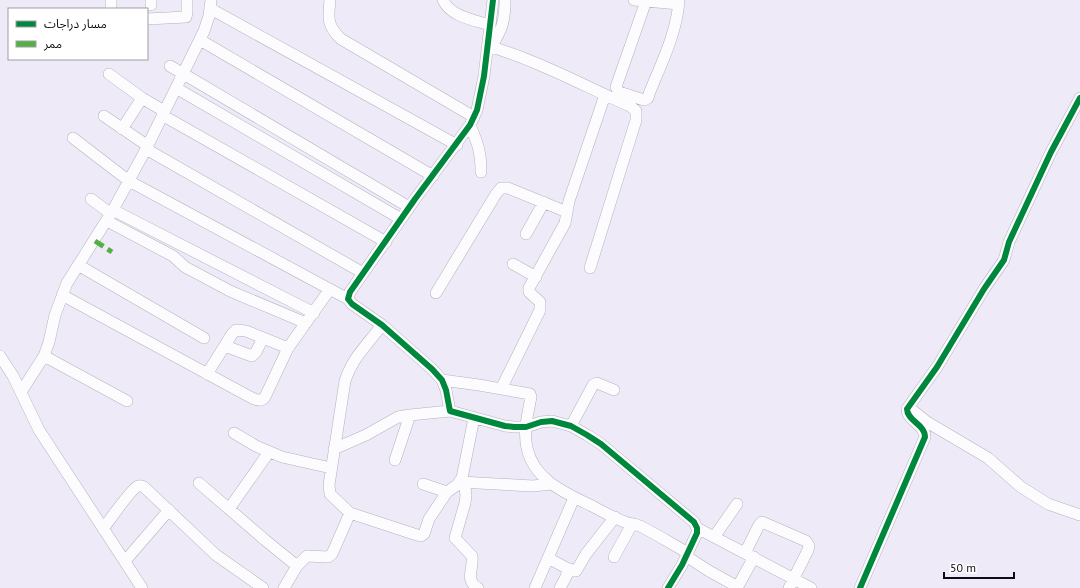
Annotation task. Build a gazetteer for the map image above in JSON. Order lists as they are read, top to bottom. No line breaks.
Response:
{"legend":["مسار دراجات","ممر"],"scale_bar":"50 m"}
